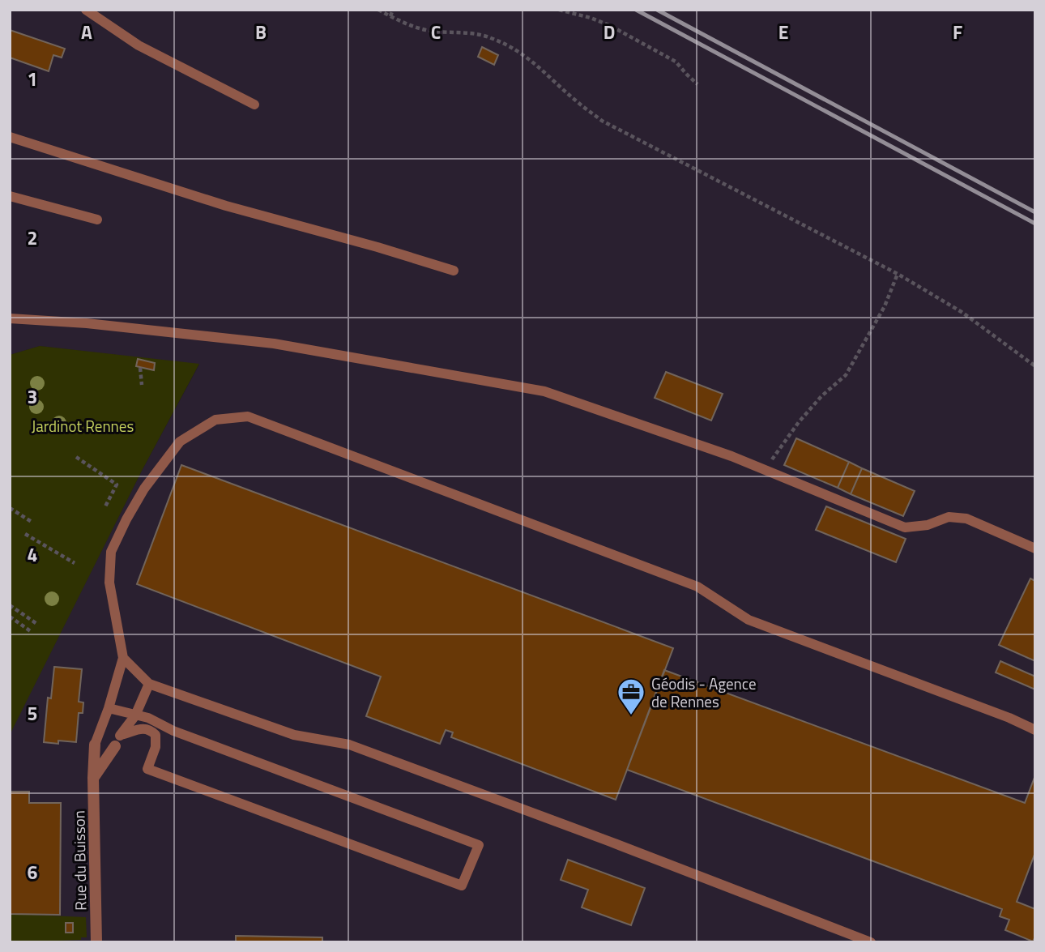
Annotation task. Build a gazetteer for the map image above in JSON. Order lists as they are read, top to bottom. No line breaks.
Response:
{"streets":{"street":["Rue du Buisson"]},"parks":["Jardinot Rennes"],"places":{"office":["Géodis - Agence de Rennes"]},"grid":{"columns":["A","B","C","D","E","F"],"rows":["1","2","3","4","5","6"]}}
